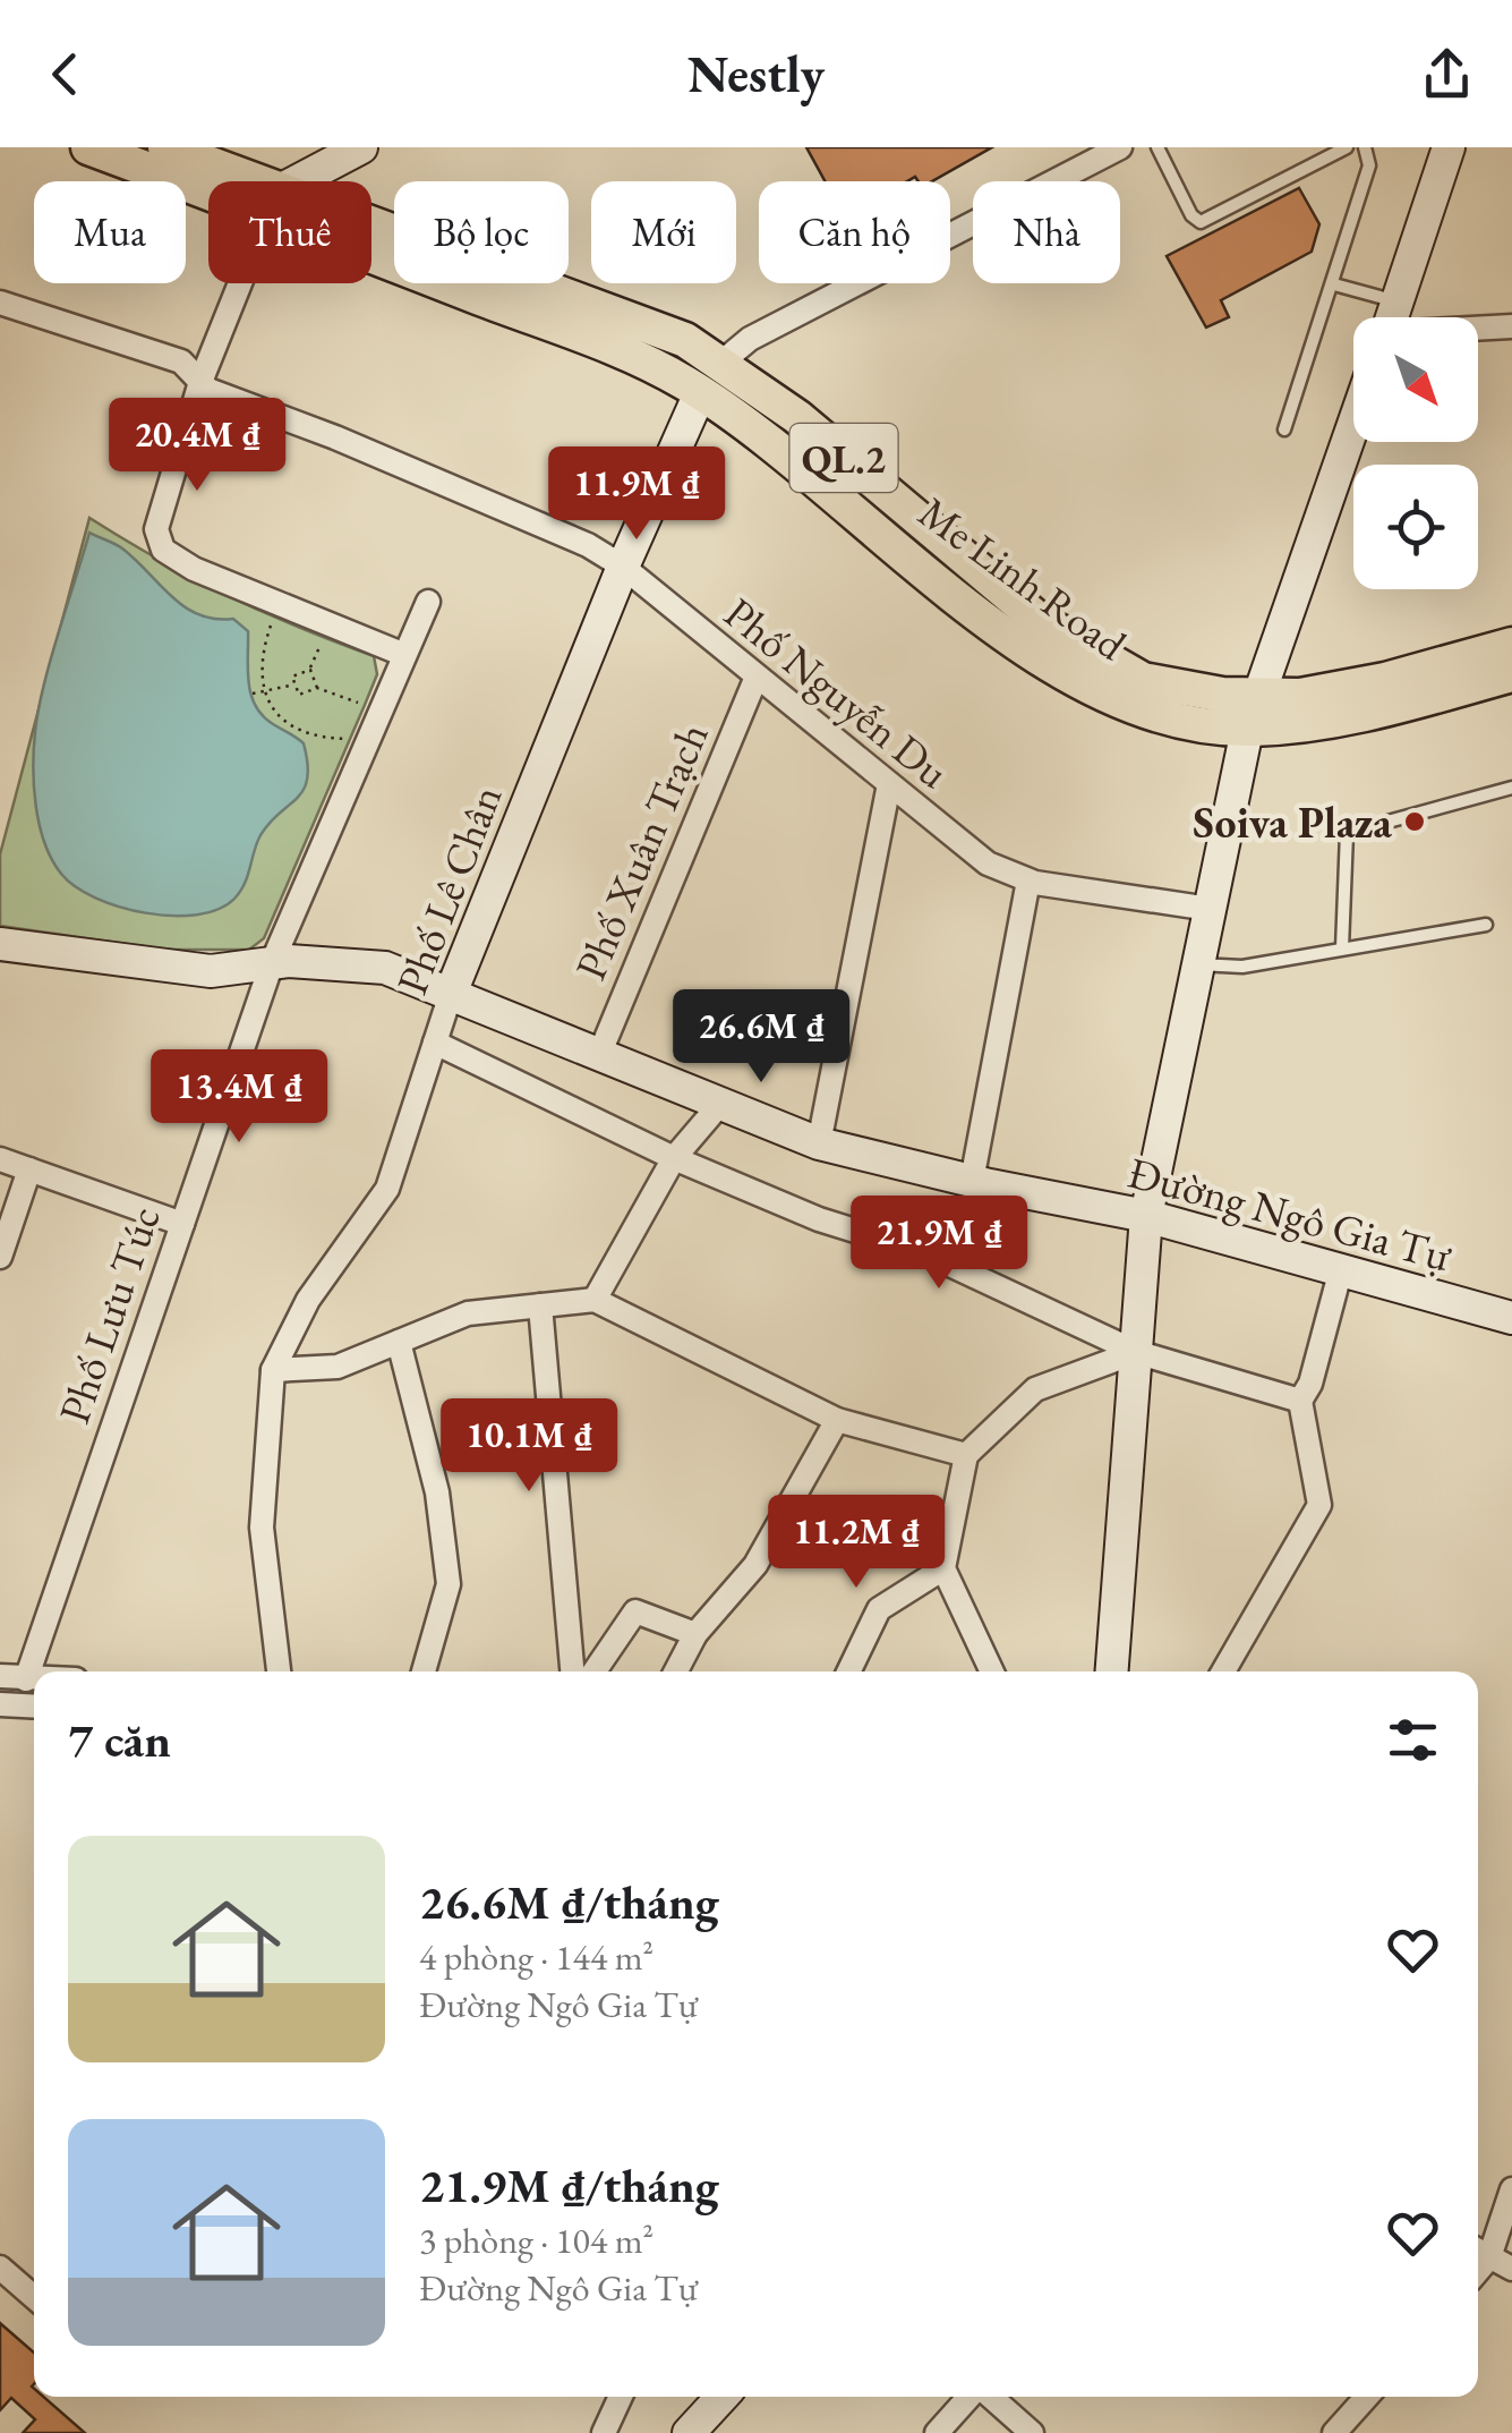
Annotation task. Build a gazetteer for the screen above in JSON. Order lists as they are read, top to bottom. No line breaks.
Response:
{"streets":{"main road":["QL.2","Me Linh Road"],"street":["Phố Nguyễn Du","Phố Xuân Trạch","Phố Lê Chân","Đường Ngô Gia Tự","Phố Lưu Túc"]},"crossings":[["Me Linh Road","Phố Lê Chân"],["Phố Nguyễn Du","Phố Xuân Trạch"],["Phố Nguyễn Du","Phố Lê Chân"],["Phố Xuân Trạch","Đường Ngô Gia Tự"],["Phố Lê Chân","Đường Ngô Gia Tự"],["Đường Ngô Gia Tự","Phố Lưu Túc"]],"places":["Soiva Plaza"],"north":"bottom right","page":{"header":"Nestly","chip":["Mua","Thuê","Bộ lọc","Mới","Căn hộ","Nhà"],"price":["20.4M ₫","11.9M ₫","26.6M ₫","13.4M ₫","21.9M ₫","10.1M ₫","11.2M ₫"],"heading":"7 căn","list":[{"name":"26.6M ₫/tháng","note":"4 phòng · 144 m² · Đường Ngô Gia Tự"},{"name":"21.9M ₫/tháng","note":"3 phòng · 104 m² · Đường Ngô Gia Tự"}]}}
